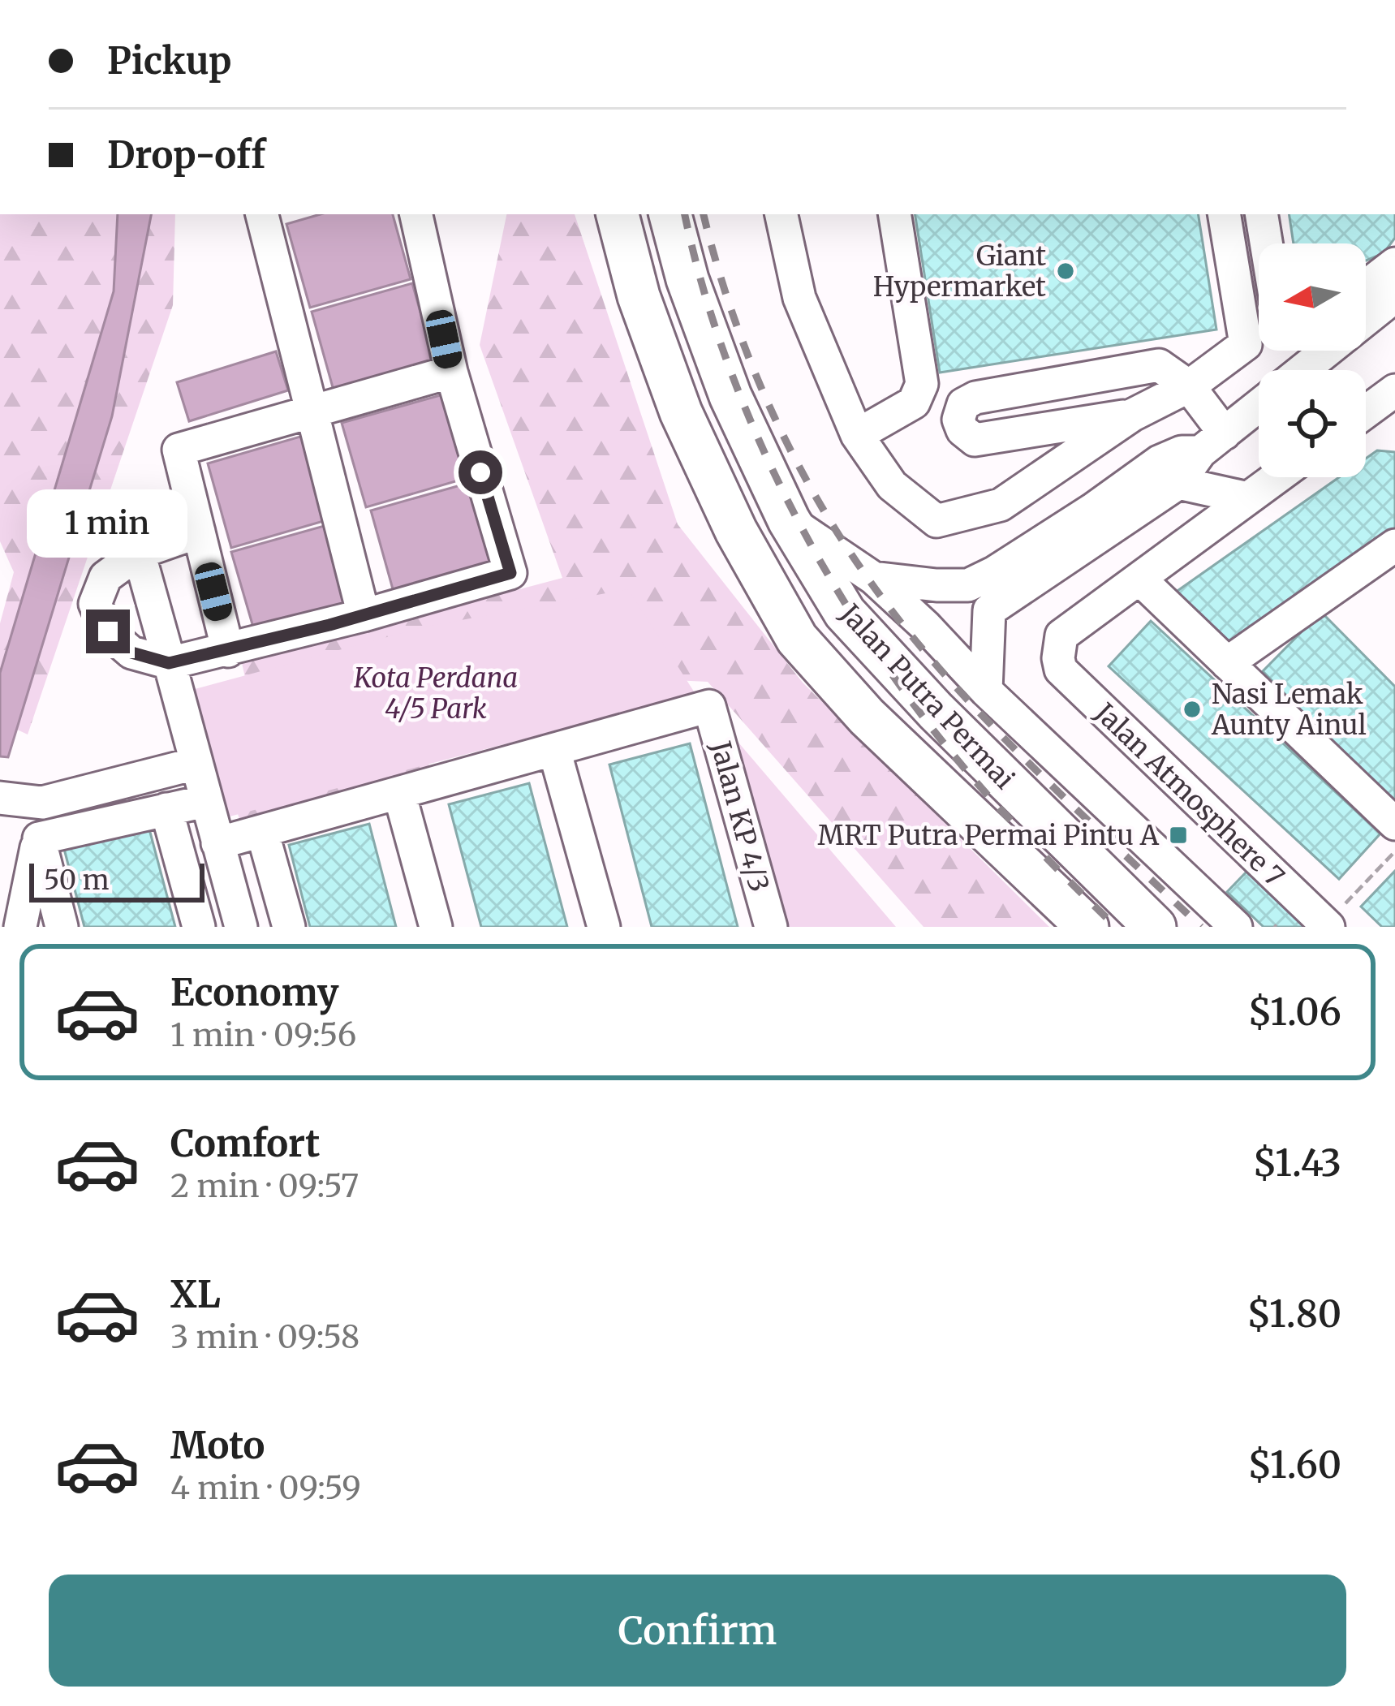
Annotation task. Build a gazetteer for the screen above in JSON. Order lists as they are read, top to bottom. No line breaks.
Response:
{"streets":{"main road":["Jalan Putra Permai"],"street":["Jalan Atmosphere 7","Jalan KP 4/3"]},"parks":["Kota Perdana 4/5 Park"],"places":{"other":["Giant Hypermarket","Nasi Lemak Aunty Ainul"],"transit":["MRT Putra Permai Pintu A"]},"scale_bar":"50 m","north":"left","page":{"banner":["Pickup","Drop-off"],"bubble":"1 min","scale":"50 m","list":[{"name":"Economy","note":"1 min · 09:56","value":"$1.06"},{"name":"Comfort","note":"2 min · 09:57","value":"$1.43"},{"name":"XL","note":"3 min · 09:58","value":"$1.80"},{"name":"Moto","note":"4 min · 09:59","value":"$1.60"}],"buttons":"Confirm"}}
